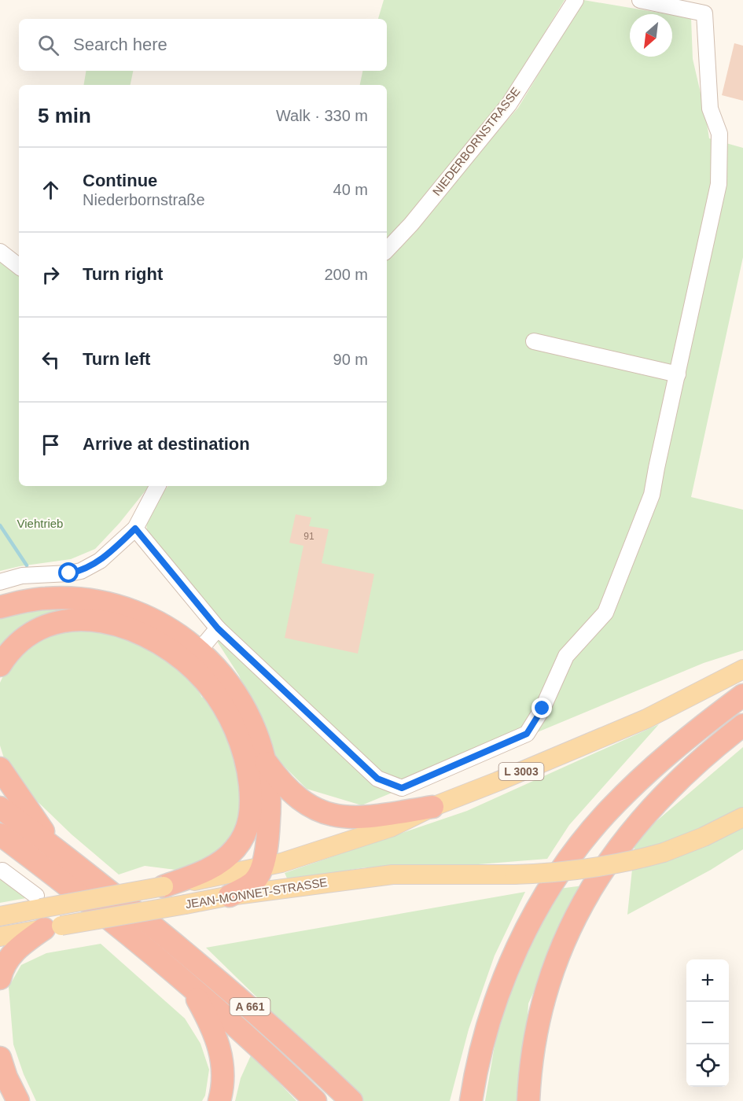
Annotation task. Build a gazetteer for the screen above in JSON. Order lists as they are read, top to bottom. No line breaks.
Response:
{"streets":{"highway":["A 661"],"main road":["L 3003","JEAN-MONNET-STRASSE"],"street":["NIEDERBORNSTRASSE"]},"crossings":[["L 3003","JEAN-MONNET-STRASSE"]],"parks":["Viehtrieb"],"house_numbers":["91"],"north":"bottom left","page":{"search":"Search here","heading":["5 min","Walk · 330 m"],"list":[["Continue","Niederbornstraße","40 m"],["Turn right","200 m"],["Turn left","90 m"],"Arrive at destination"],"map_buttons":["+","−"]}}
